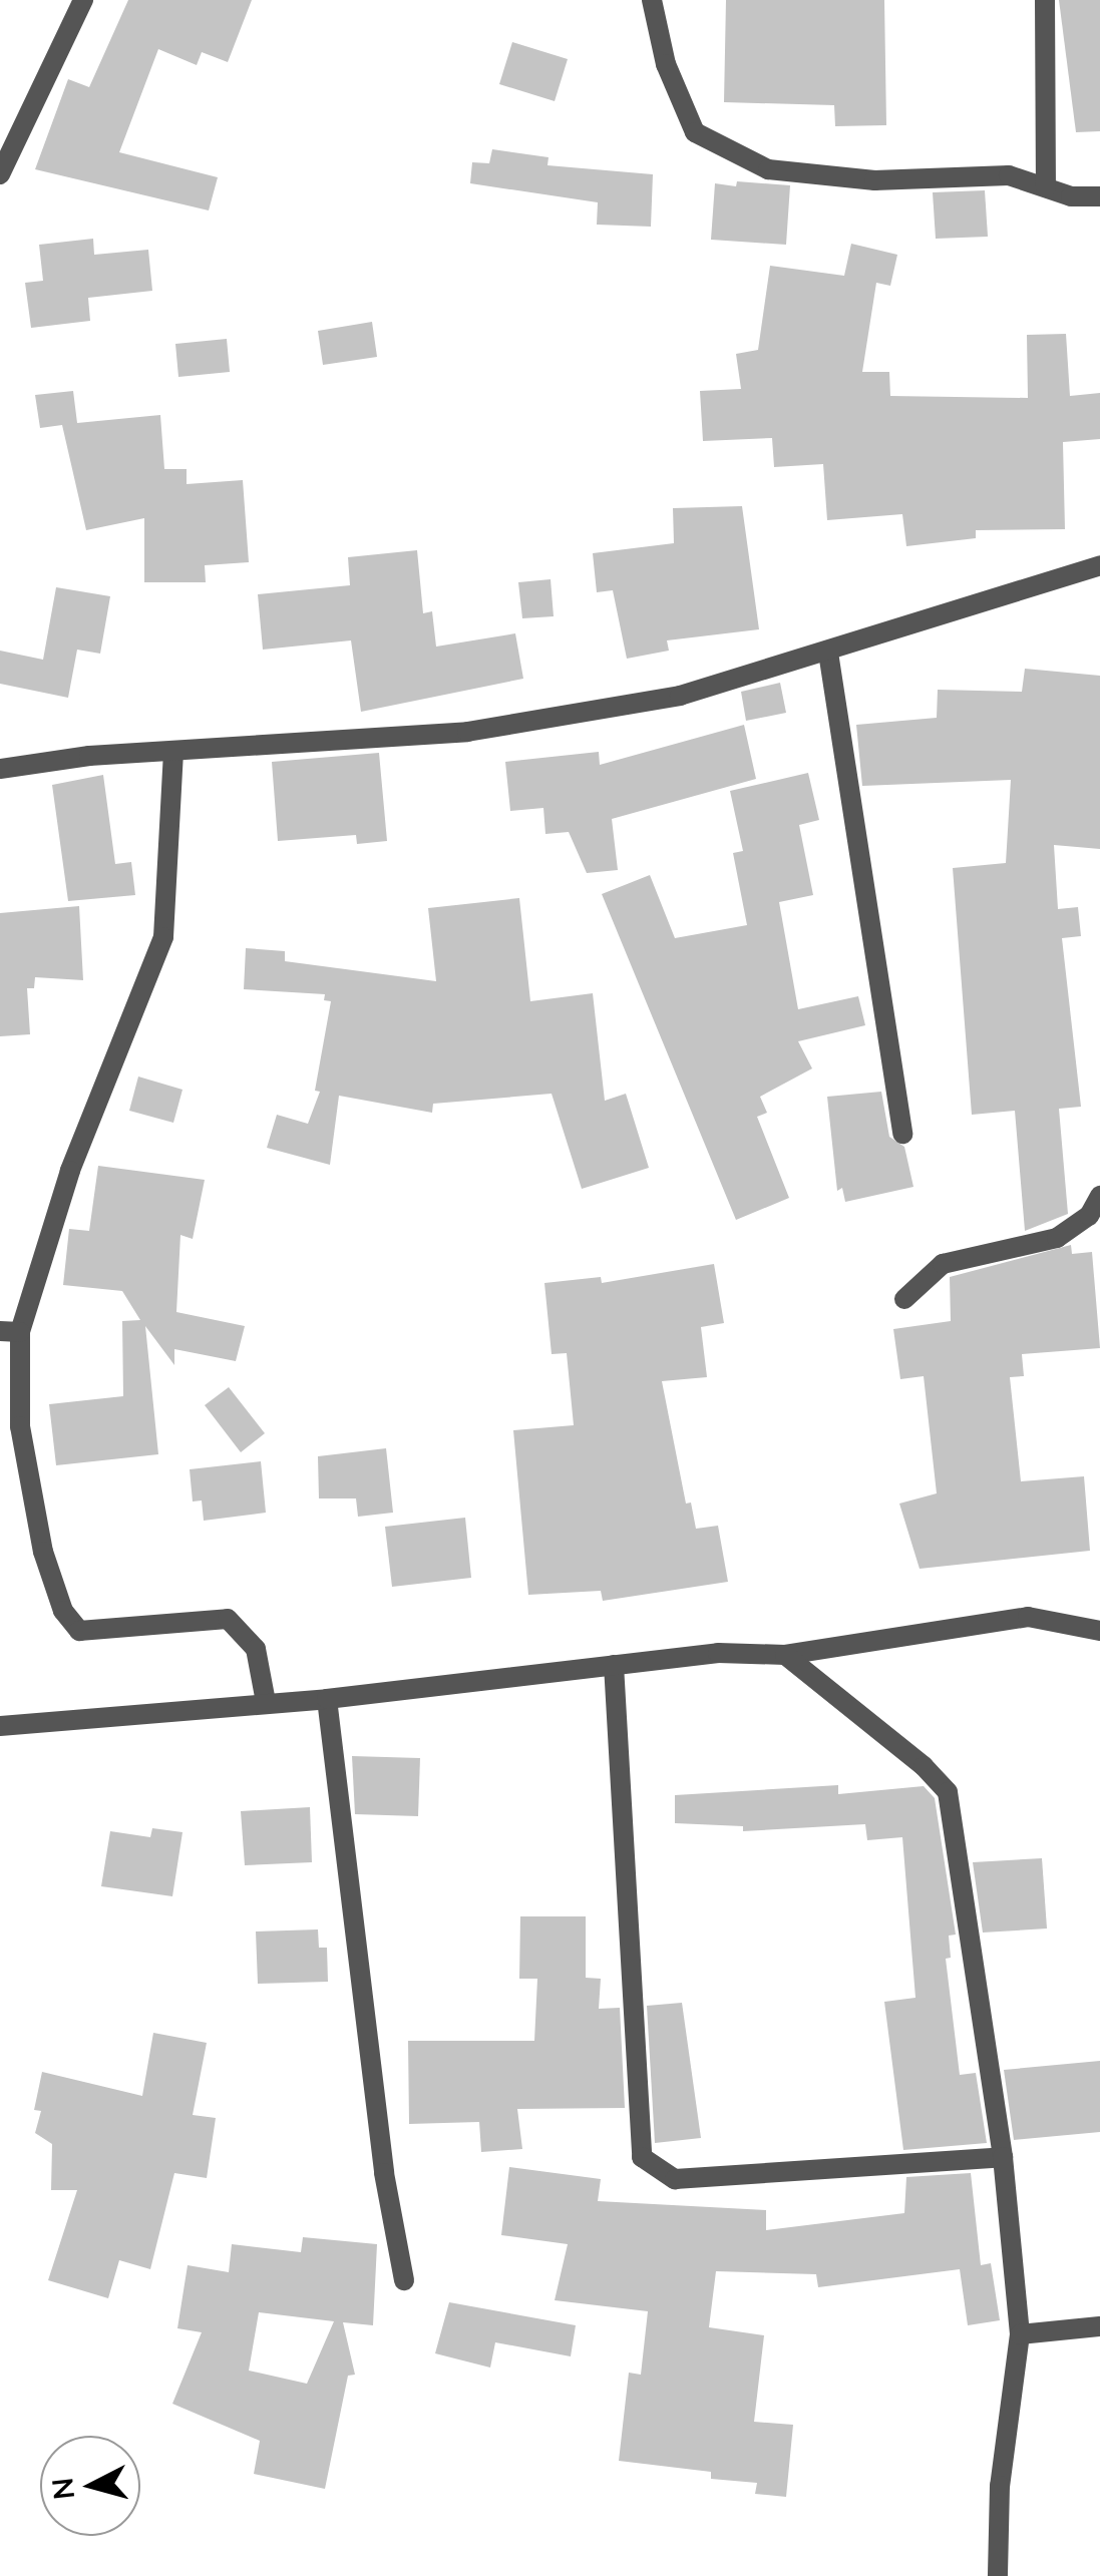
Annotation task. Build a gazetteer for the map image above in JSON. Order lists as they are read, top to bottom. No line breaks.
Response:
{"north":"left"}
